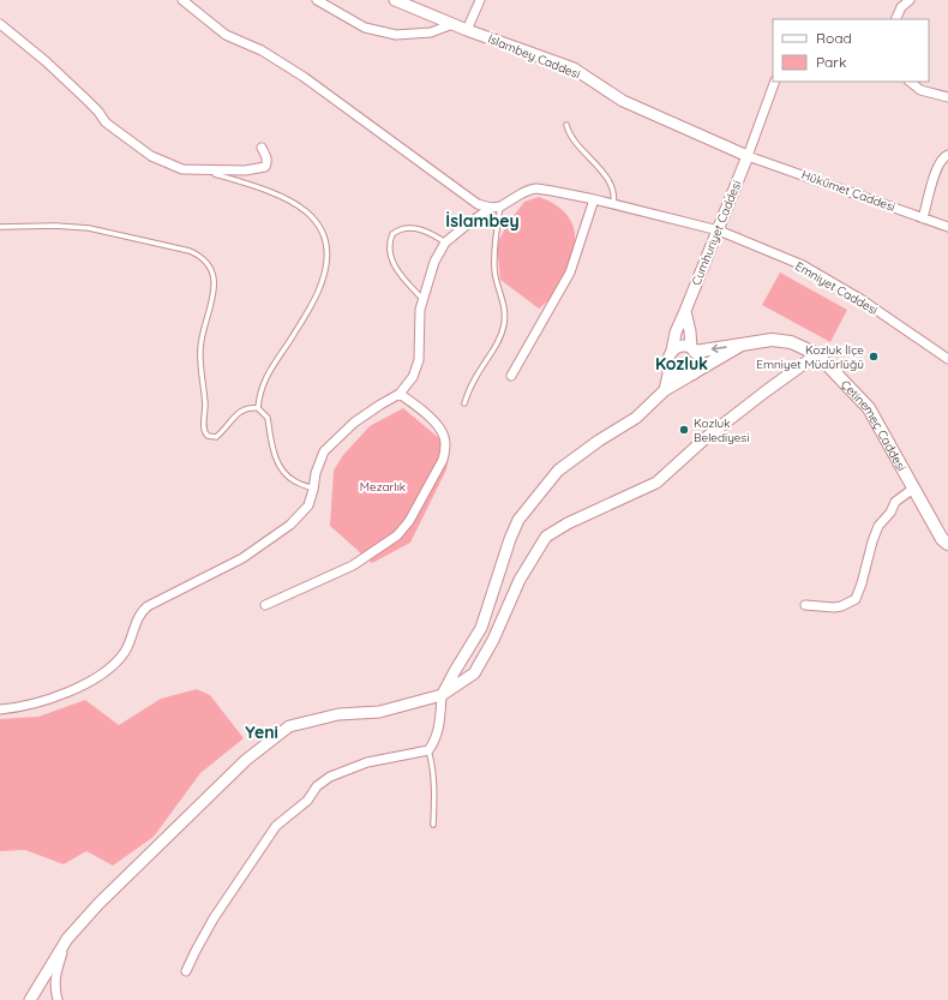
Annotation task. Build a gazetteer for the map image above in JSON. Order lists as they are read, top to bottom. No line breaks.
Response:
{"streets":{"main road":["Çetinemeç Caddesi"],"street":["İslambey Caddesi","Hükümet Caddesi","Cumhuriyet Caddesi","Emniyet Caddesi"]},"crossings":[["İslambey Caddesi","Hükümet Caddesi"],["İslambey Caddesi","Cumhuriyet Caddesi"],["Hükümet Caddesi","Cumhuriyet Caddesi"],["Cumhuriyet Caddesi","Emniyet Caddesi"],["Cumhuriyet Caddesi","Çetinemeç Caddesi"]],"districts":["İslambey","Kozluk","Yeni"],"parks":["Mezarlık"],"places":["Kozluk İlçe Emniyet Müdürlüğü","Kozluk Belediyesi"],"legend":["Road","Park"]}
